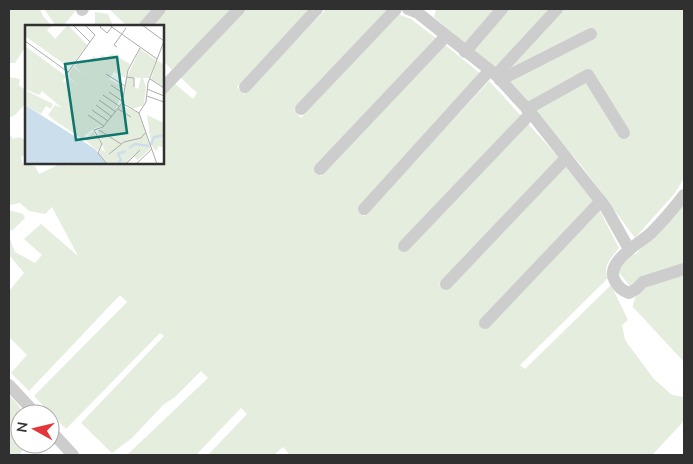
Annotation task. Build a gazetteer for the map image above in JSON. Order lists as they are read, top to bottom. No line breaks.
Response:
{"north":"left"}
